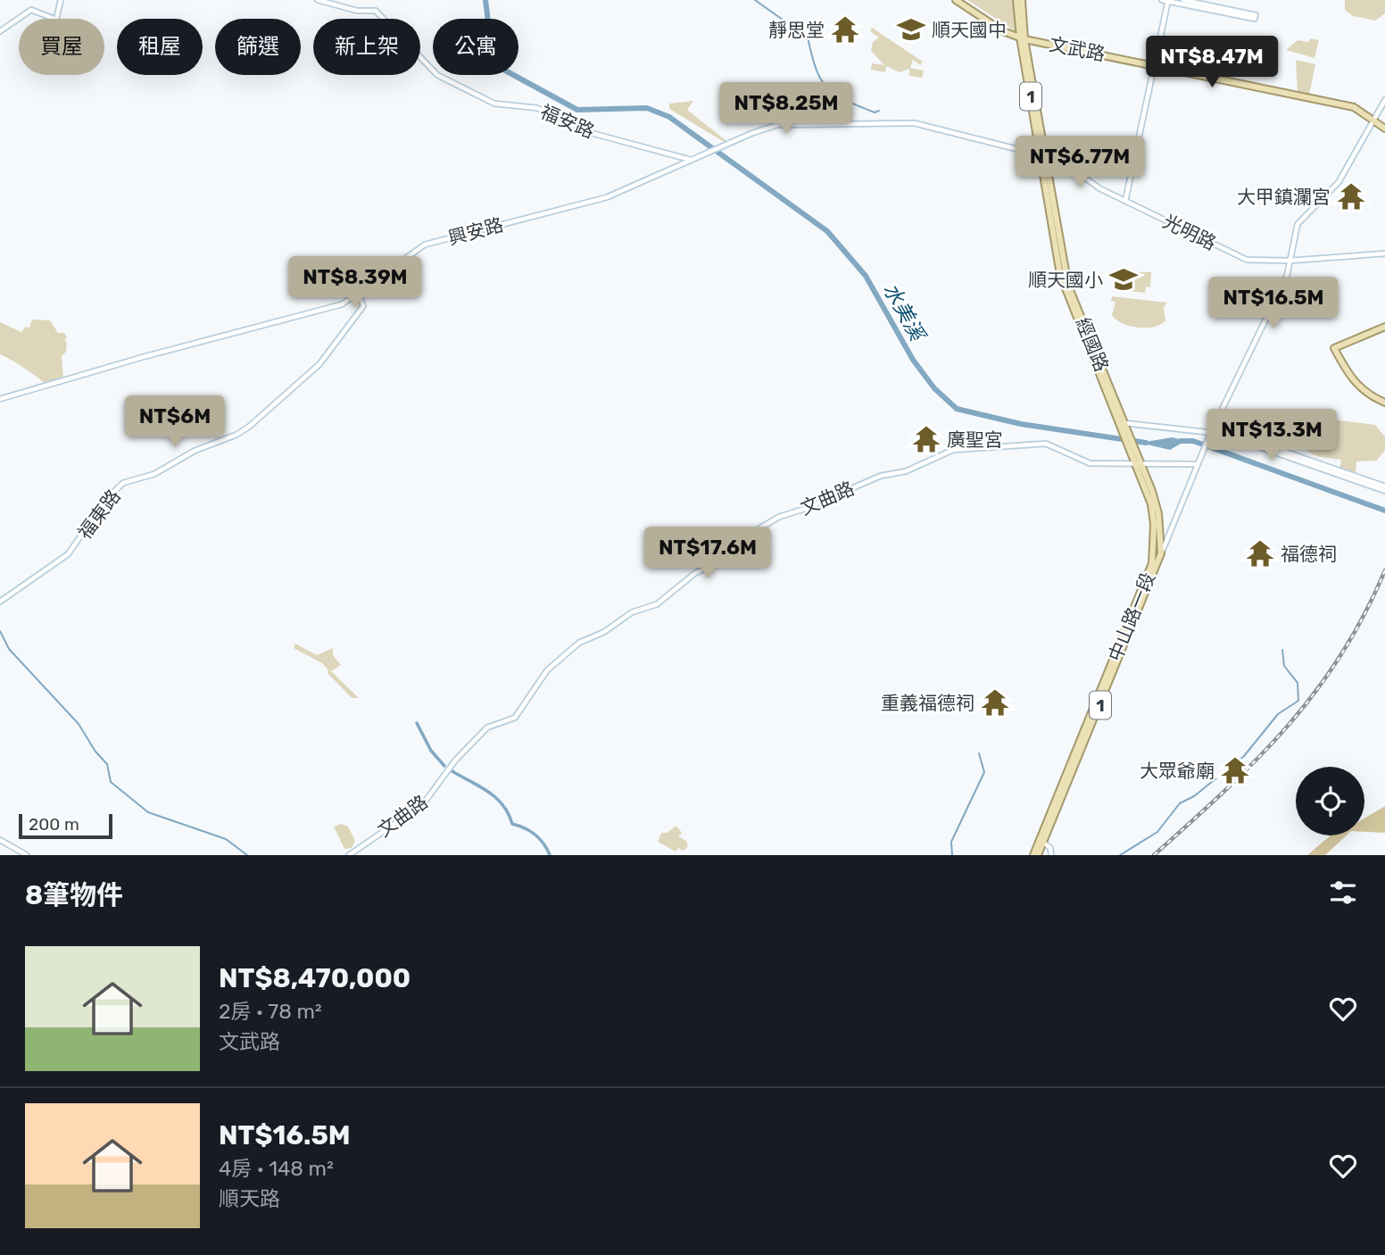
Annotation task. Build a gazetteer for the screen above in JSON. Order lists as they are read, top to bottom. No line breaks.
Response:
{"streets":{"main road":["文武路","1","經國路","中山路一段"],"street":["福安路","興安路","光明路","文曲路","福東路"]},"crossings":[["文武路","經國路"],["1","經國路"],["1","文曲路"],["1","中山路一段"],["福安路","興安路"],["興安路","光明路"],["興安路","經國路"],["興安路","福東路"],["光明路","經國路"],["文曲路","中山路一段"]],"water":["水美溪"],"places":{"temple":["靜思堂","大甲鎮瀾宮","廣聖宮","福德祠","重義福德祠","大眾爺廟"],"school or university":["順天國中","順天國小"]},"scale_bar":"200 m","page":{"chip":["買屋","租屋","篩選","新上架","公寓"],"price":["NT$8.47M","NT$8.25M","NT$6.77M","NT$8.39M","NT$16.5M","NT$6M","NT$13.3M","NT$17.6M"],"scale":"200 m","heading":"8筆物件","list":[{"name":"NT$8,470,000","note":"2房 · 78 m² · 文武路"},{"name":"NT$16.5M","note":"4房 · 148 m² · 順天路"}]}}
